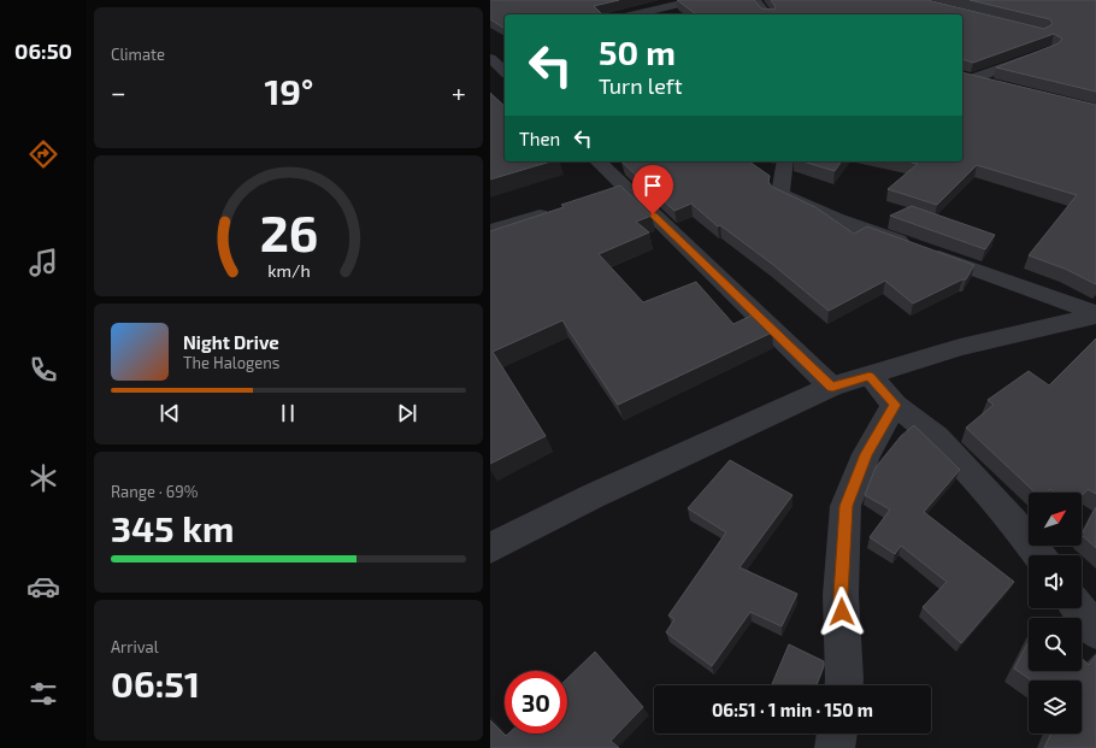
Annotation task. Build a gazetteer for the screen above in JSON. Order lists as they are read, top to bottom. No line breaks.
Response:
{"north":"top right","page":{"tabs":"06:50","tile":["Climate",["Range · 69%","345 km"],["Arrival","06:51"]],"turn":["50 m","Turn left"],"heat":["−","19°","+"],"then":"Then","song":["Night Drive","The Halogens"],"limit":"30","trip":"06:51 · 1 min · 150 m","gauge":["26","km/h"]}}
